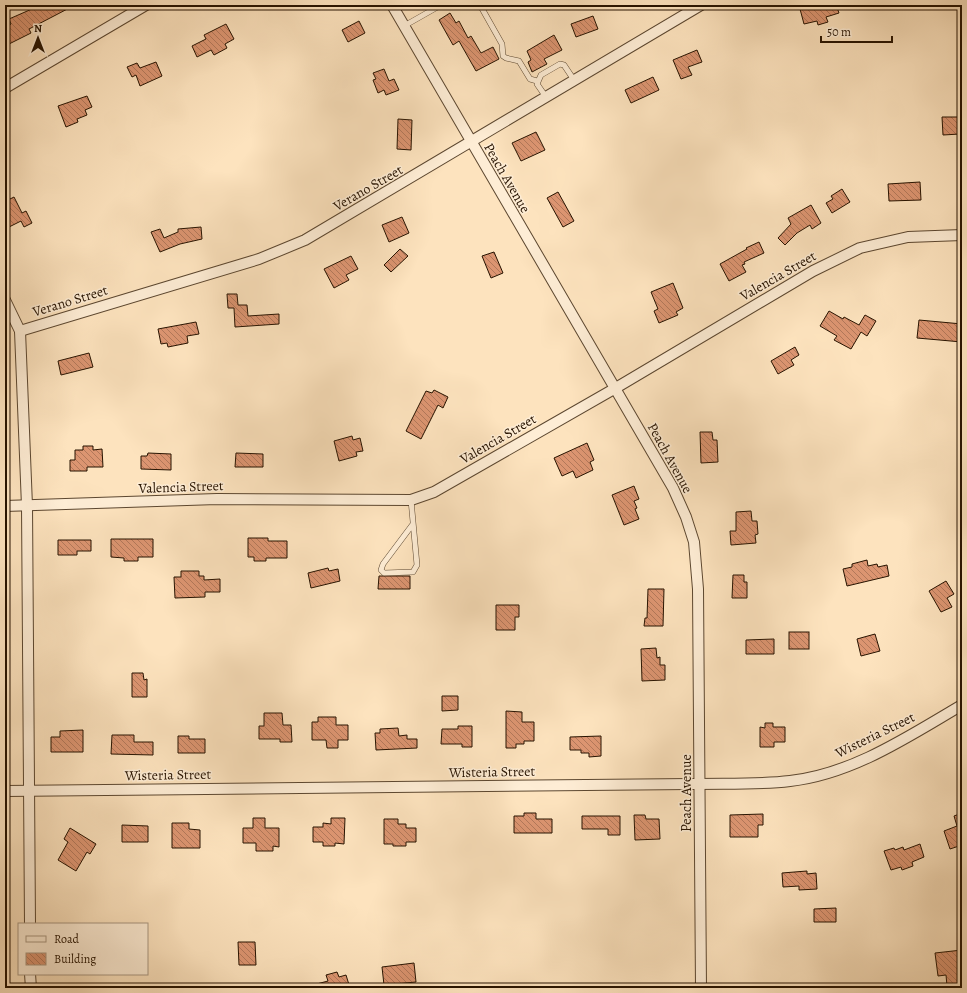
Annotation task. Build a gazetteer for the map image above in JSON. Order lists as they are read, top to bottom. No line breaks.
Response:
{"streets":{"street":["Peach Avenue","Verano Street","Valencia Street","Wisteria Street"]},"crossings":[["Peach Avenue","Verano Street"],["Peach Avenue","Valencia Street"],["Peach Avenue","Wisteria Street"]],"legend":["Road","Building"],"scale_bar":"50 m","north":"top"}
